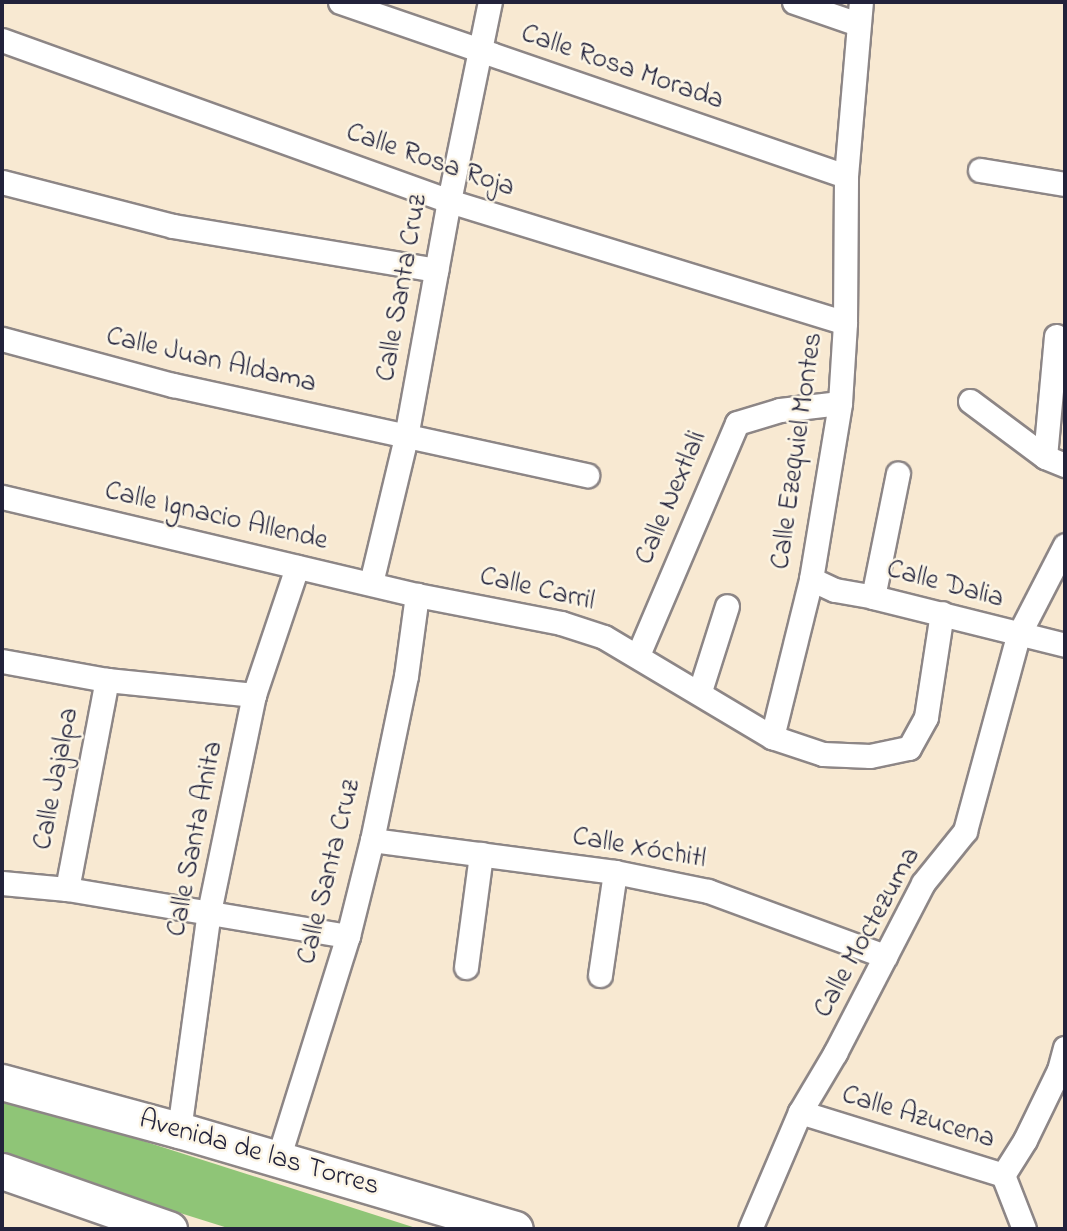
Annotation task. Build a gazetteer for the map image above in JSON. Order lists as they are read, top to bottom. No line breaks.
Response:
{"streets":{"main road":["Avenida de las Torres"],"street":["Calle Rosa Morada","Calle Rosa Roja","Calle Santa Cruz","Calle Juan Aldama","Calle Ezequiel Montes","Calle Nextlali","Calle Ignacio Allende","Calle Dalia","Calle Carril","Calle Jajalpa","Calle Santa Anita","Calle Xóchitl","Calle Moctezuma","Calle Azucena"]},"crossings":[["Calle Rosa Morada","Calle Santa Cruz"],["Calle Rosa Morada","Calle Ezequiel Montes"],["Calle Rosa Roja","Calle Santa Cruz"],["Calle Rosa Roja","Calle Ezequiel Montes"],["Calle Santa Cruz","Calle Juan Aldama"],["Calle Santa Cruz","Calle Ignacio Allende"],["Calle Santa Cruz","Calle Carril"],["Calle Santa Cruz","Calle Xóchitl"],["Calle Santa Cruz","Avenida de las Torres"],["Calle Ezequiel Montes","Calle Nextlali"],["Calle Ezequiel Montes","Calle Dalia"],["Calle Ezequiel Montes","Calle Carril"],["Calle Nextlali","Calle Carril"],["Calle Ignacio Allende","Calle Carril"],["Calle Ignacio Allende","Calle Santa Anita"],["Calle Dalia","Calle Carril"],["Calle Dalia","Calle Moctezuma"],["Calle Santa Anita","Avenida de las Torres"],["Calle Xóchitl","Calle Moctezuma"],["Calle Moctezuma","Calle Azucena"]]}
